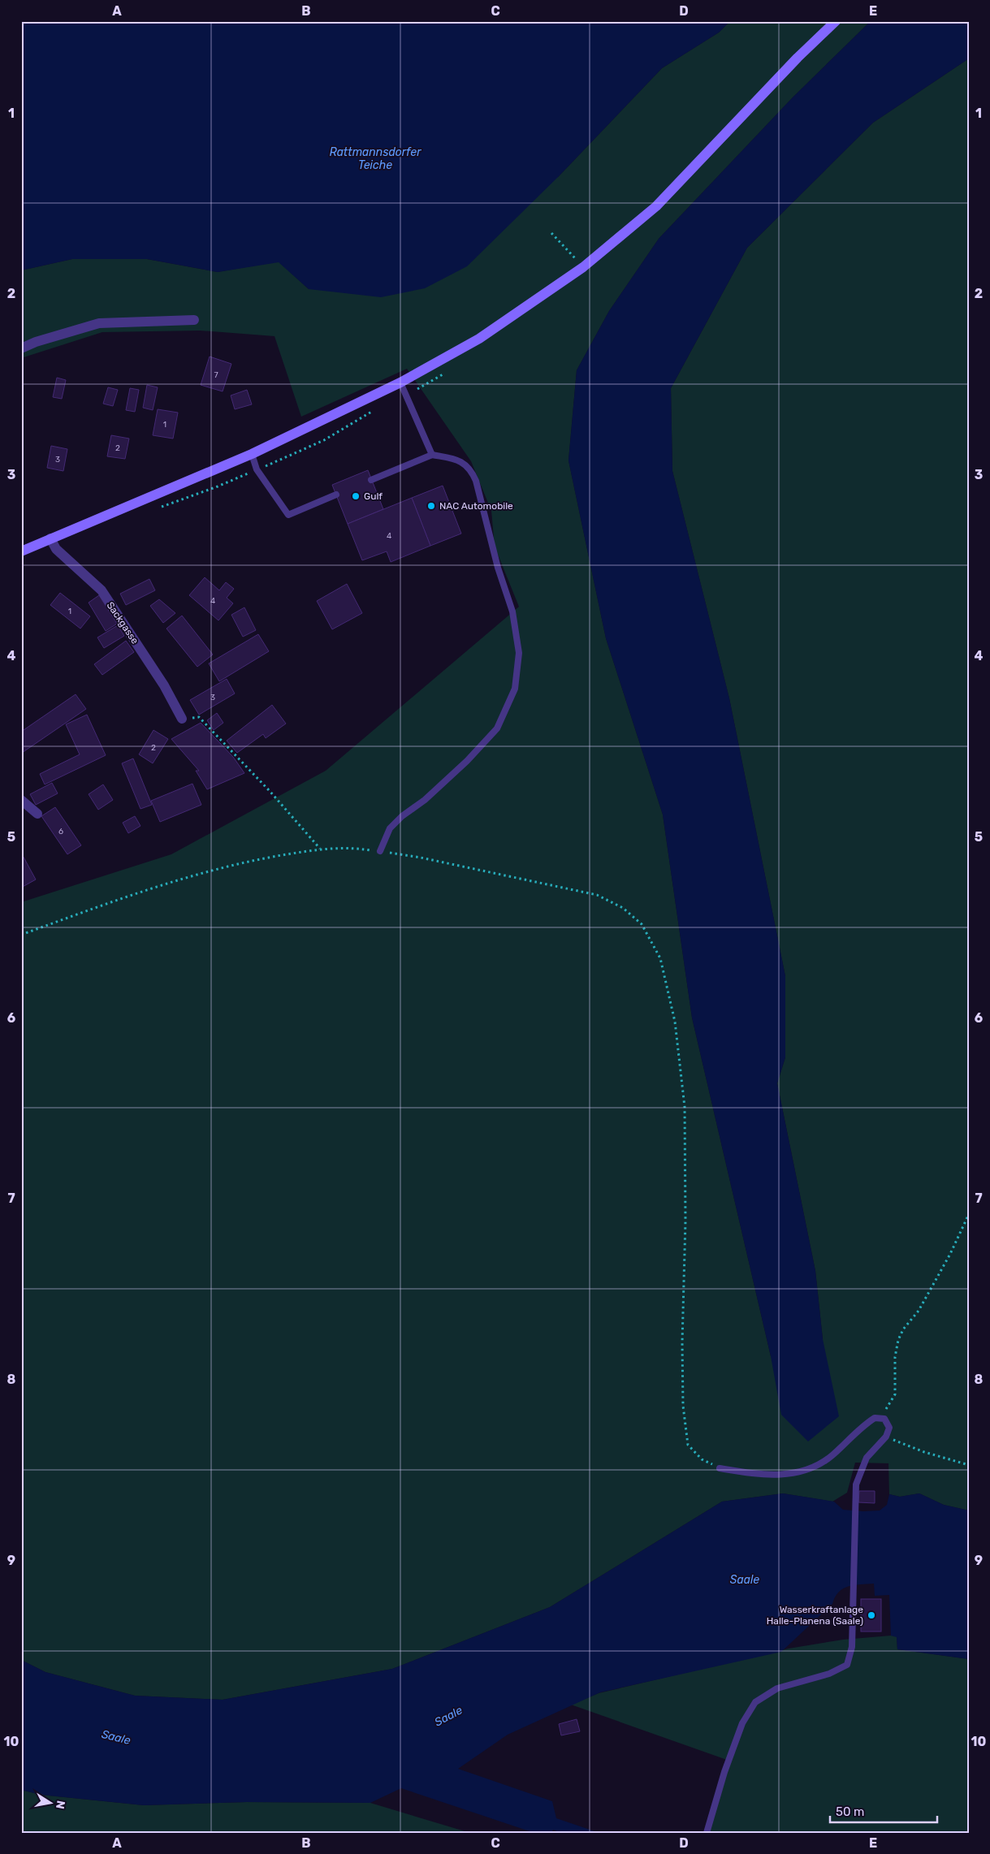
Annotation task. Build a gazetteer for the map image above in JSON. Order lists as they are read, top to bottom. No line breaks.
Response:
{"streets":{"street":["Sackgasse"]},"water":["Rattmannsdorfer Teiche","Saale"],"places":["Gulf","NAC Automobile","Wasserkraftanlage Halle-Planena (Saale)"],"house_numbers":["7","1","2","3","4","4","1","3","2","6"],"scale_bar":"50 m","north":"right","grid":{"columns":["A","B","C","D","E"],"rows":["1","2","3","4","5","6","7","8","9","10"]}}
